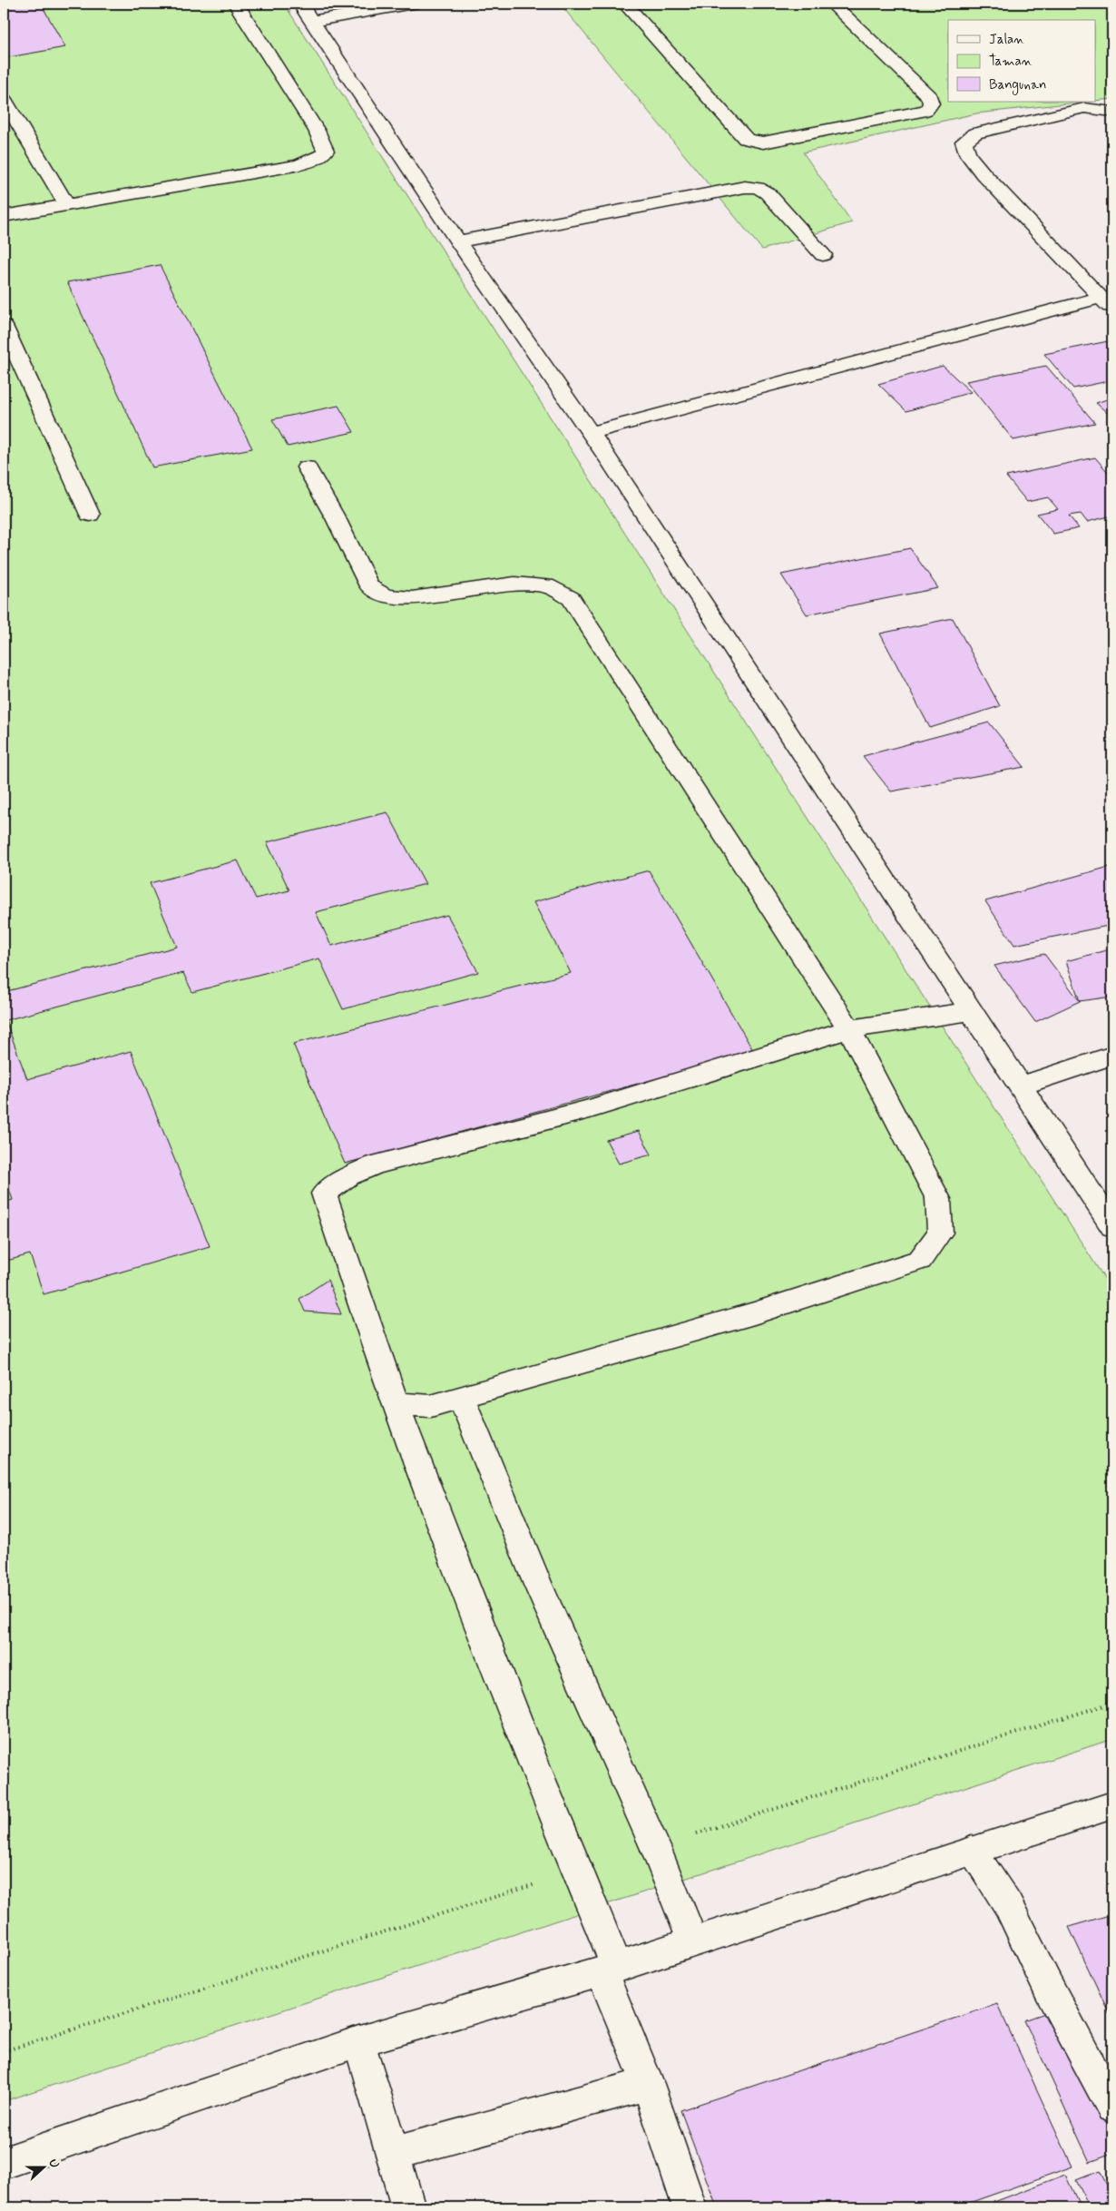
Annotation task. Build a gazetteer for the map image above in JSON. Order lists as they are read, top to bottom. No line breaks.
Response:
{"legend":["Jalan","Taman","Bangunan"],"north":"right"}
